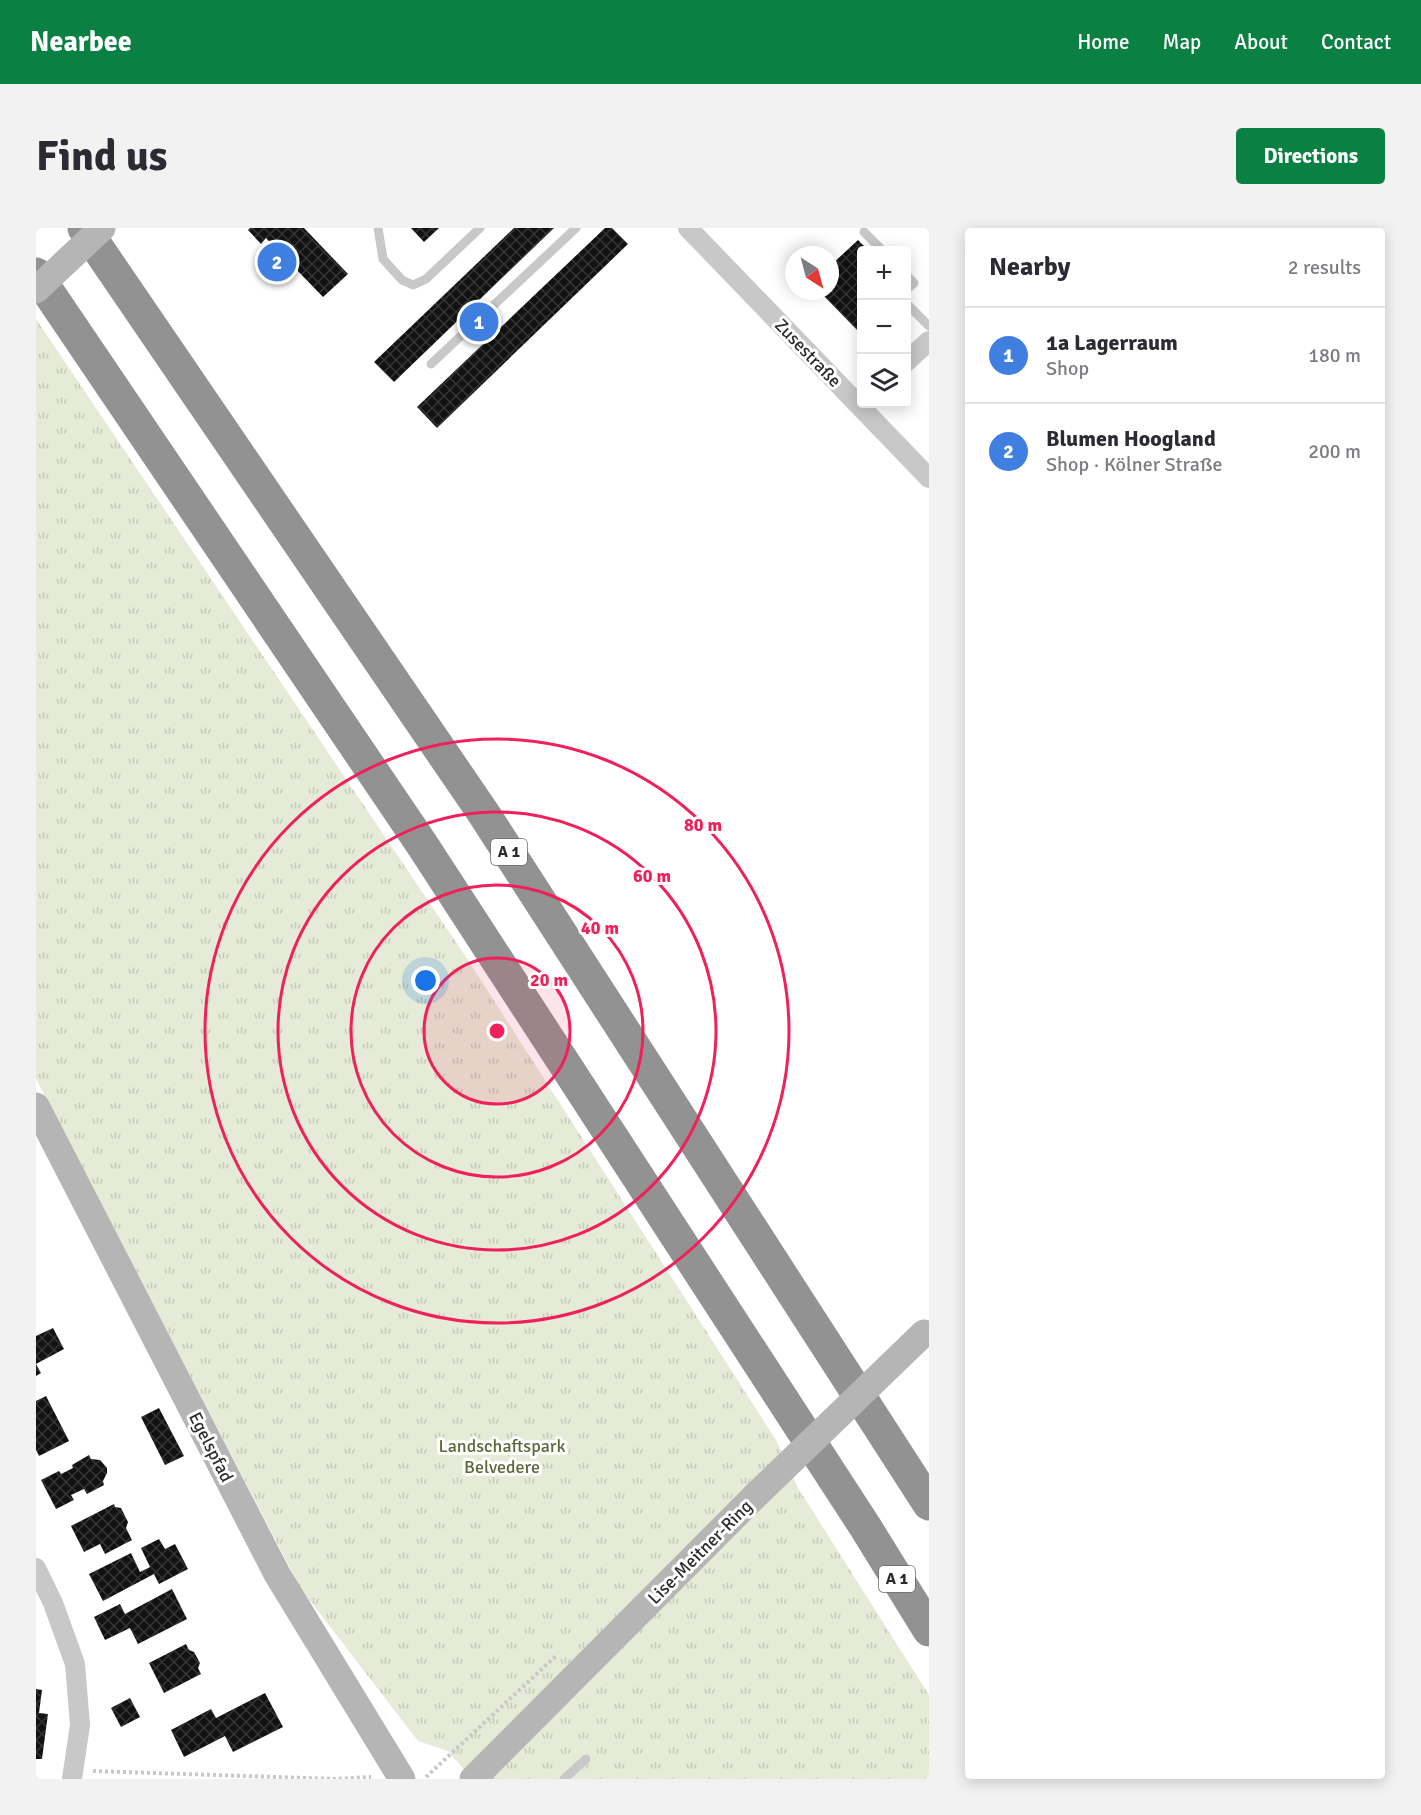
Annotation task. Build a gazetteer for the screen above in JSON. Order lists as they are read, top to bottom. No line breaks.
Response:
{"streets":{"highway":["A 1"],"street":["Zusestraße","Egelspfad","Lise-Meitner-Ring"]},"parks":["Landschaftspark Belvedere"],"north":"bottom right","page":{"header":"Nearbee","nav":["Home","Map","About","Contact"],"buttons":"Directions","title":"Find us","heading":["Nearby","2 results"],"pins":["2","1"],"map_buttons":["+","−"],"list":[{"mark":"1","name":"1a Lagerraum","note":"Shop","value":"180 m"},{"mark":"2","name":"Blumen Hoogland","note":"Shop · Kölner Straße","value":"200 m"}]},"rings":["80 m","60 m","40 m","20 m"]}
